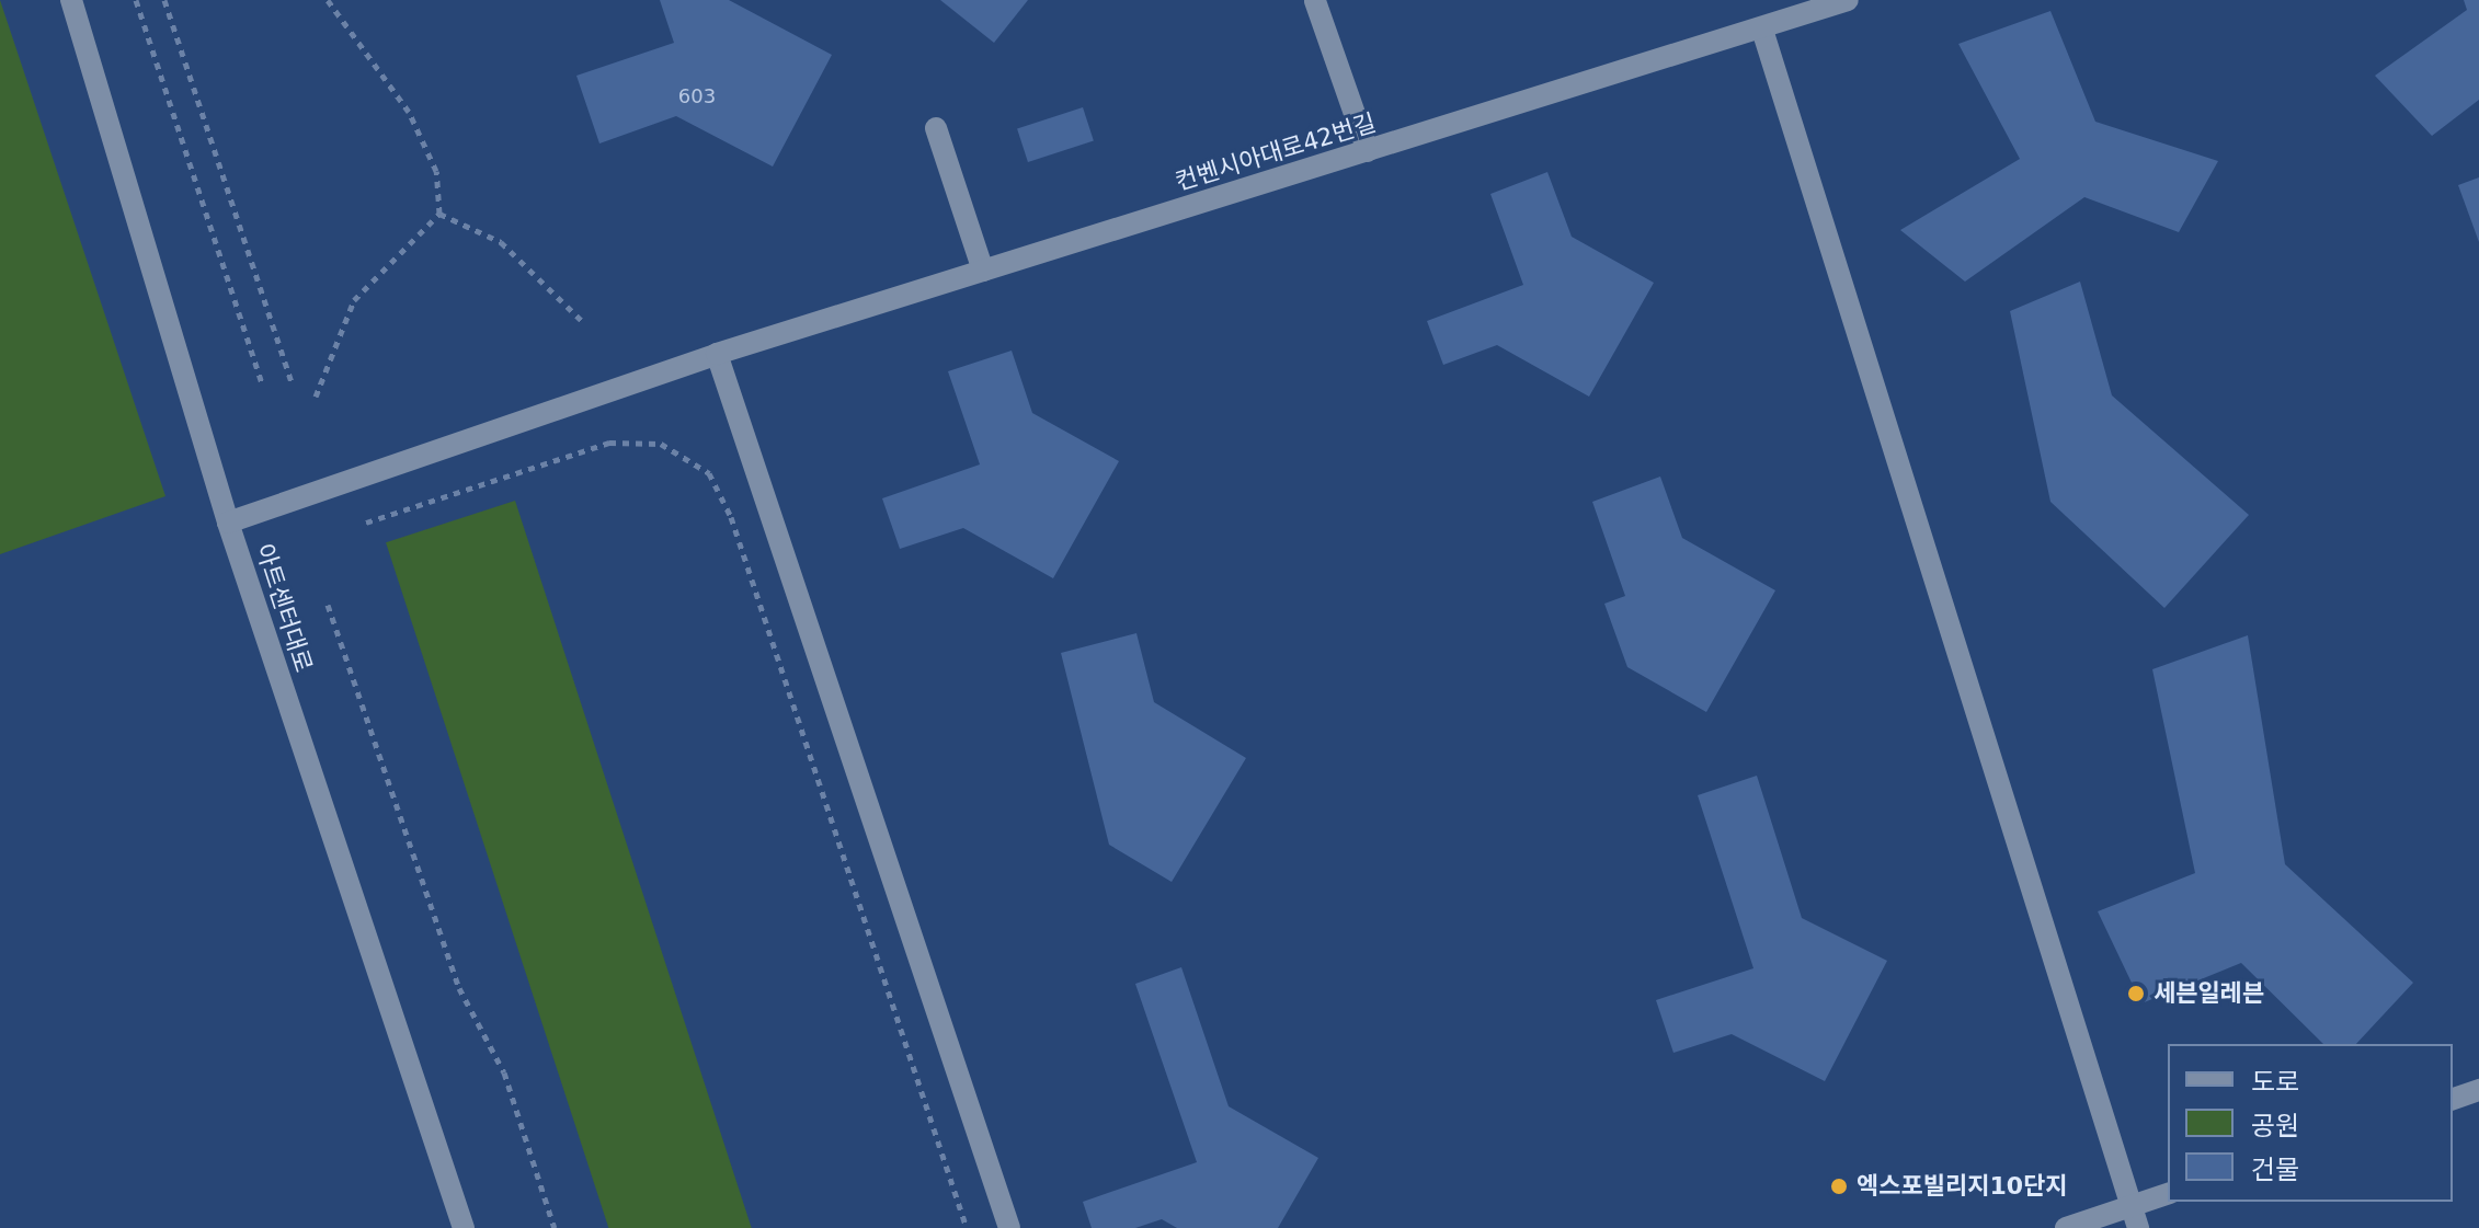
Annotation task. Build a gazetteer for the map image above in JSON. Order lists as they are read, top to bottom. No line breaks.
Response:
{"streets":{"street":["컨벤시아대로42번길","아트센터대로"]},"crossings":[["컨벤시아대로42번길","아트센터대로"]],"places":["세븐일레븐","엑스포빌리지10단지"],"house_numbers":["603"],"legend":["도로","공원","건물"]}
